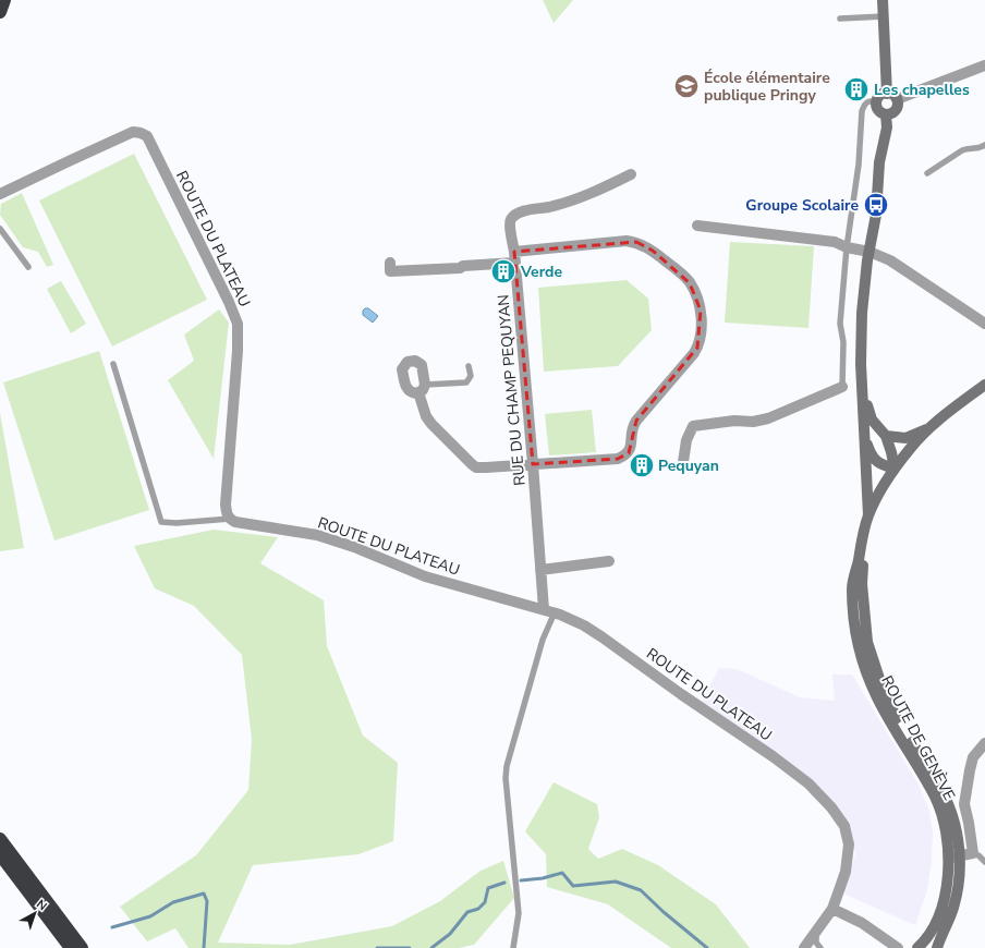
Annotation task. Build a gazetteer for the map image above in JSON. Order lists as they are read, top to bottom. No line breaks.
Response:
{"streets":{"street":["ROUTE DU PLATEAU","RUE DU CHAMP PEQUYAN","ROUTE DE GENÈVE"]},"crossings":[["ROUTE DU PLATEAU","RUE DU CHAMP PEQUYAN"]],"places":{"school or university":["École élémentaire publique Pringy"],"building":["Les chapelles","Verde","Pequyan"],"bus stop":["Groupe Scolaire"]},"north":"top right"}
